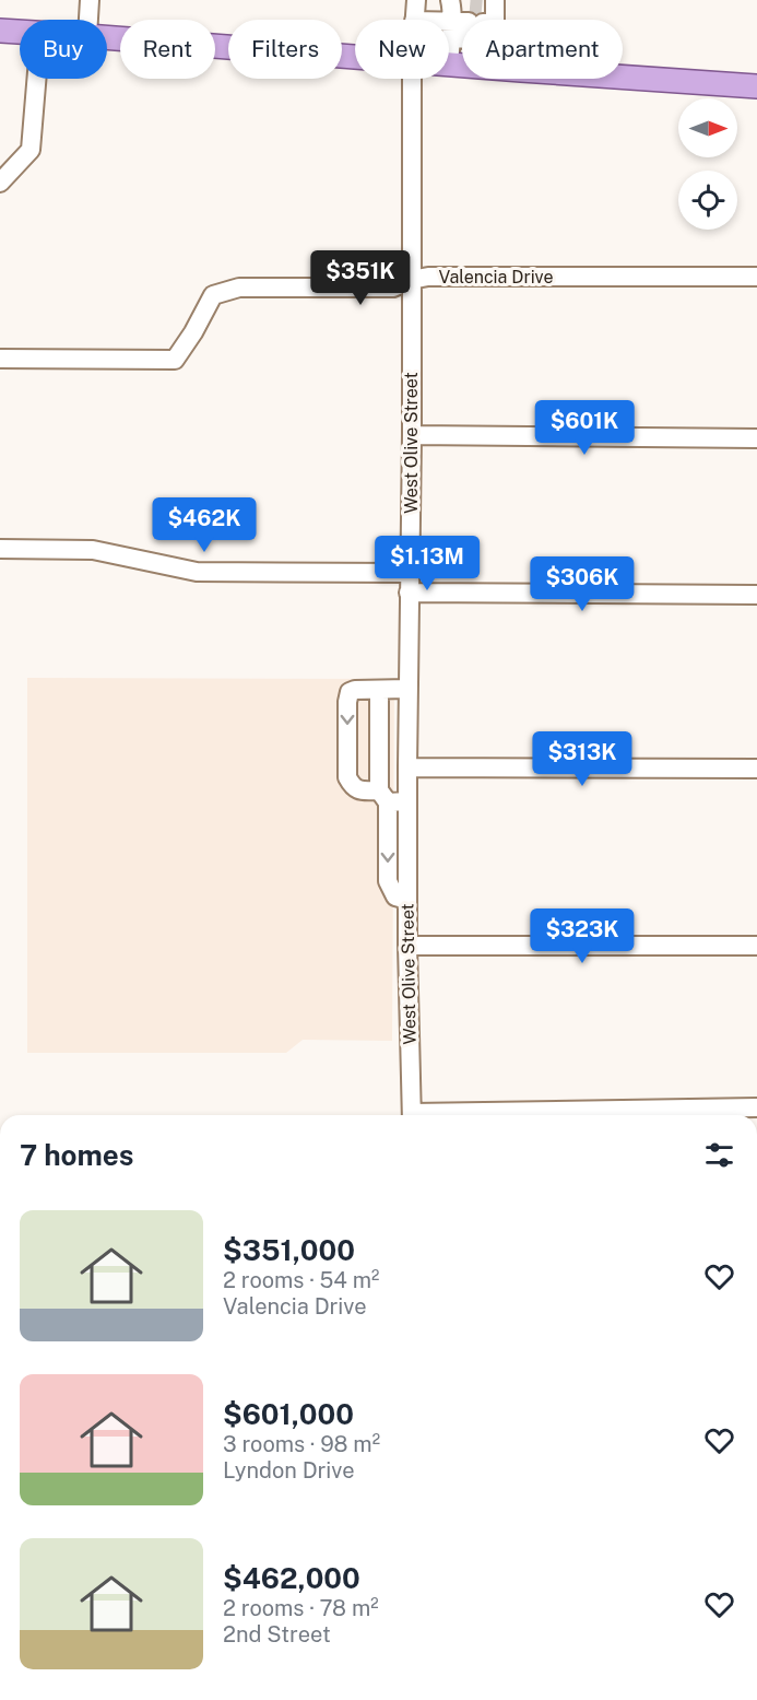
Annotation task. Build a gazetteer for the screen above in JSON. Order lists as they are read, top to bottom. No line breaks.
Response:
{"streets":{"street":["Valencia Drive","West Olive Street"]},"crossings":[["Valencia Drive","West Olive Street"]],"north":"right","page":{"chip":["Buy","Rent","Filters","New","Apartment"],"price":["$351K","$601K","$462K","$1.13M","$306K","$313K","$323K"],"heading":"7 homes","list":[{"name":"$351,000","note":"2 rooms · 54 m² · Valencia Drive"},{"name":"$601,000","note":"3 rooms · 98 m² · Lyndon Drive"},{"name":"$462,000","note":"2 rooms · 78 m² · 2nd Street"}]}}
